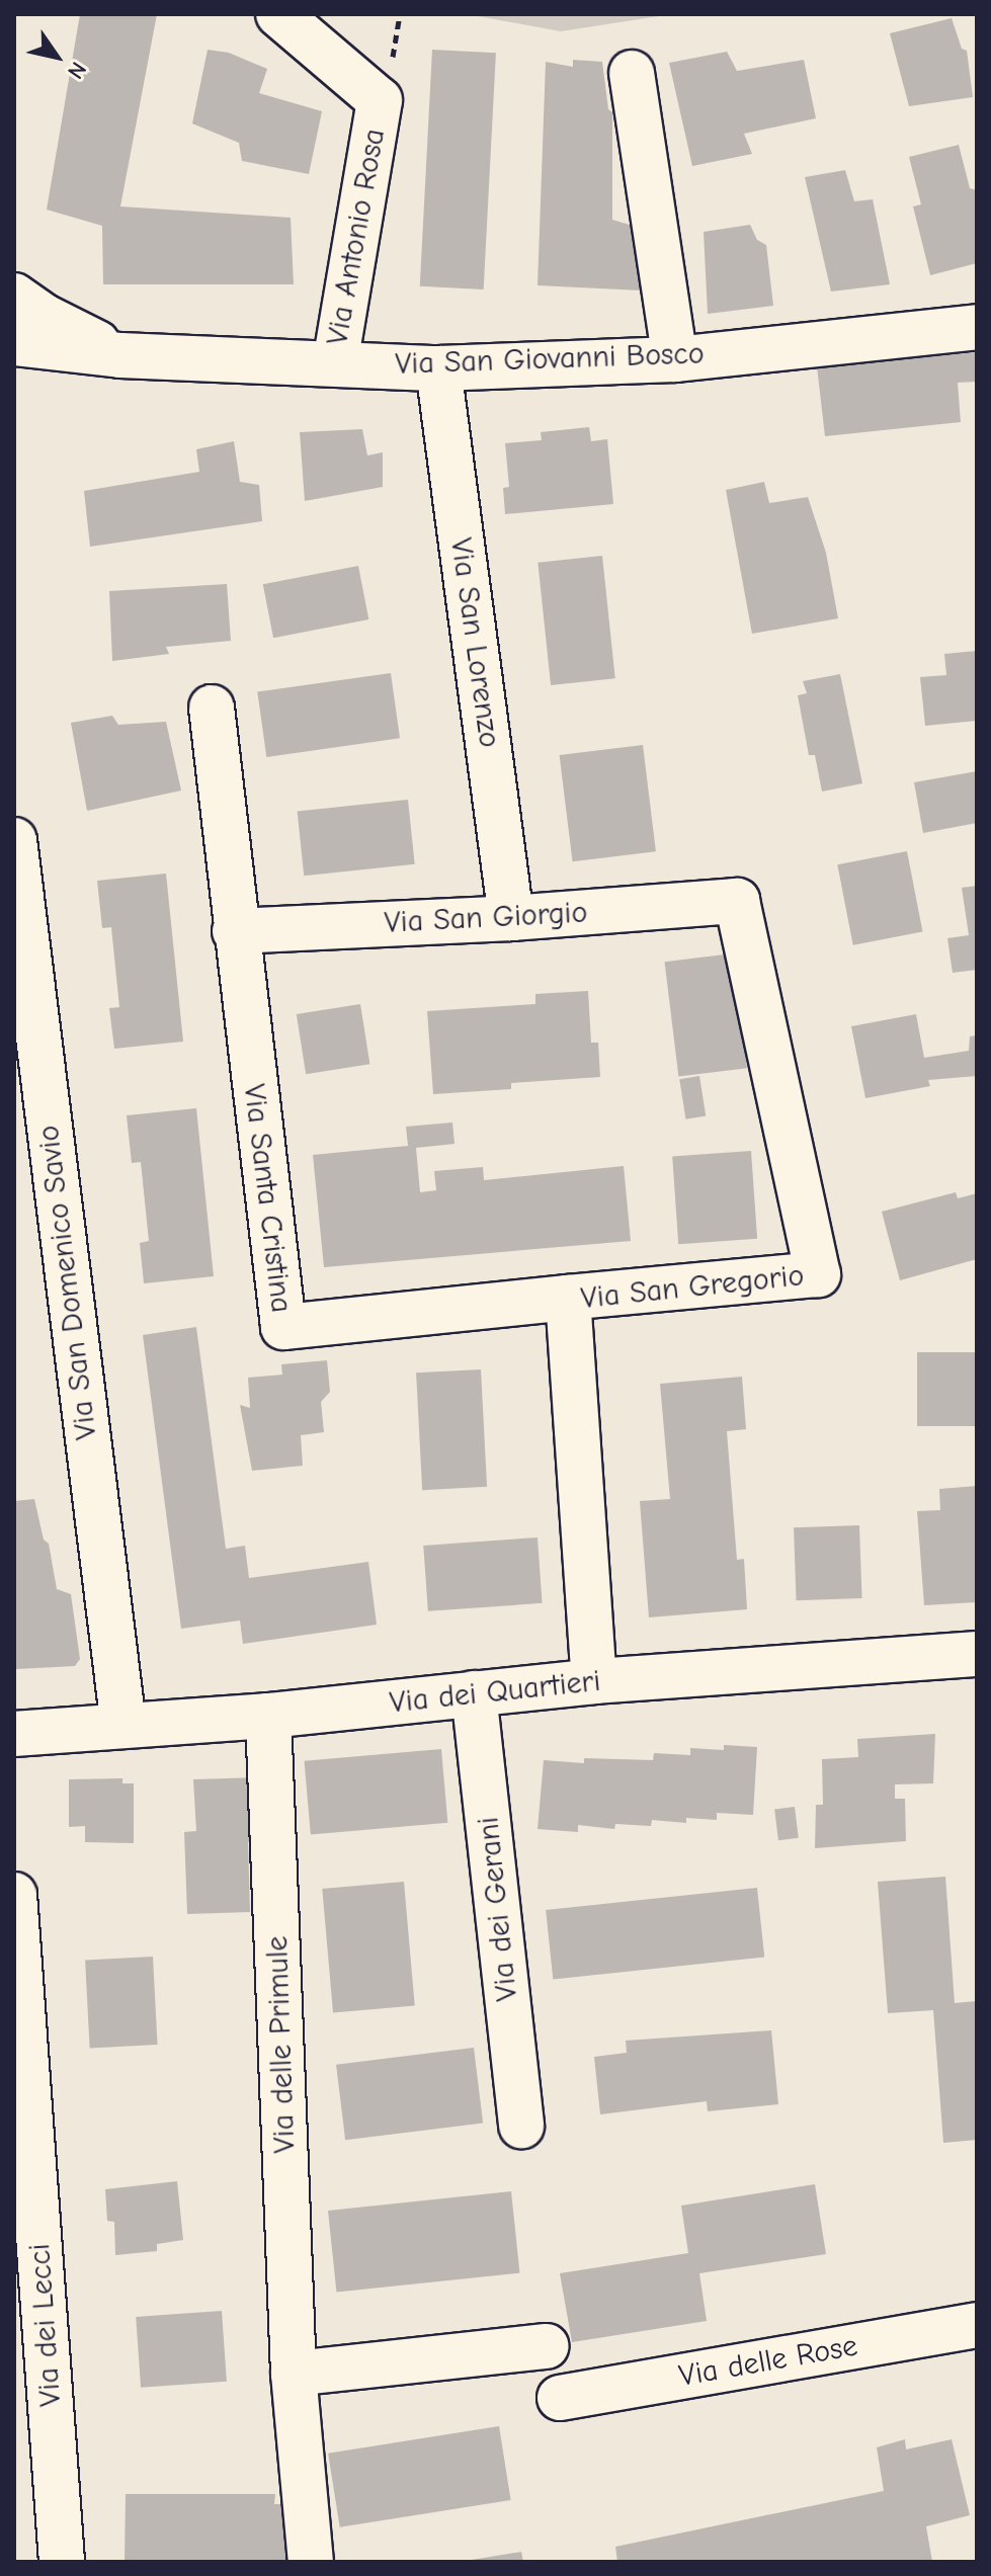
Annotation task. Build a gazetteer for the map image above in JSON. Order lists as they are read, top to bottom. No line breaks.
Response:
{"streets":{"street":["Via Antonio Rosa","Via San Giovanni Bosco","Via San Lorenzo","Via San Giorgio","Via Santa Cristina","Via San Domenico Savio","Via San Gregorio","Via dei Quartieri","Via dei Gerani","Via delle Primule","Via dei Lecci","Via delle Rose"]},"crossings":[["Via Antonio Rosa","Via San Giovanni Bosco"],["Via San Giovanni Bosco","Via San Lorenzo"],["Via San Lorenzo","Via San Giorgio"],["Via San Giorgio","Via Santa Cristina"],["Via San Giorgio","Via San Gregorio"],["Via Santa Cristina","Via San Gregorio"],["Via San Domenico Savio","Via dei Quartieri"],["Via San Gregorio","Via dei Quartieri"],["Via dei Quartieri","Via dei Gerani"],["Via dei Quartieri","Via delle Primule"]],"north":"bottom right"}
